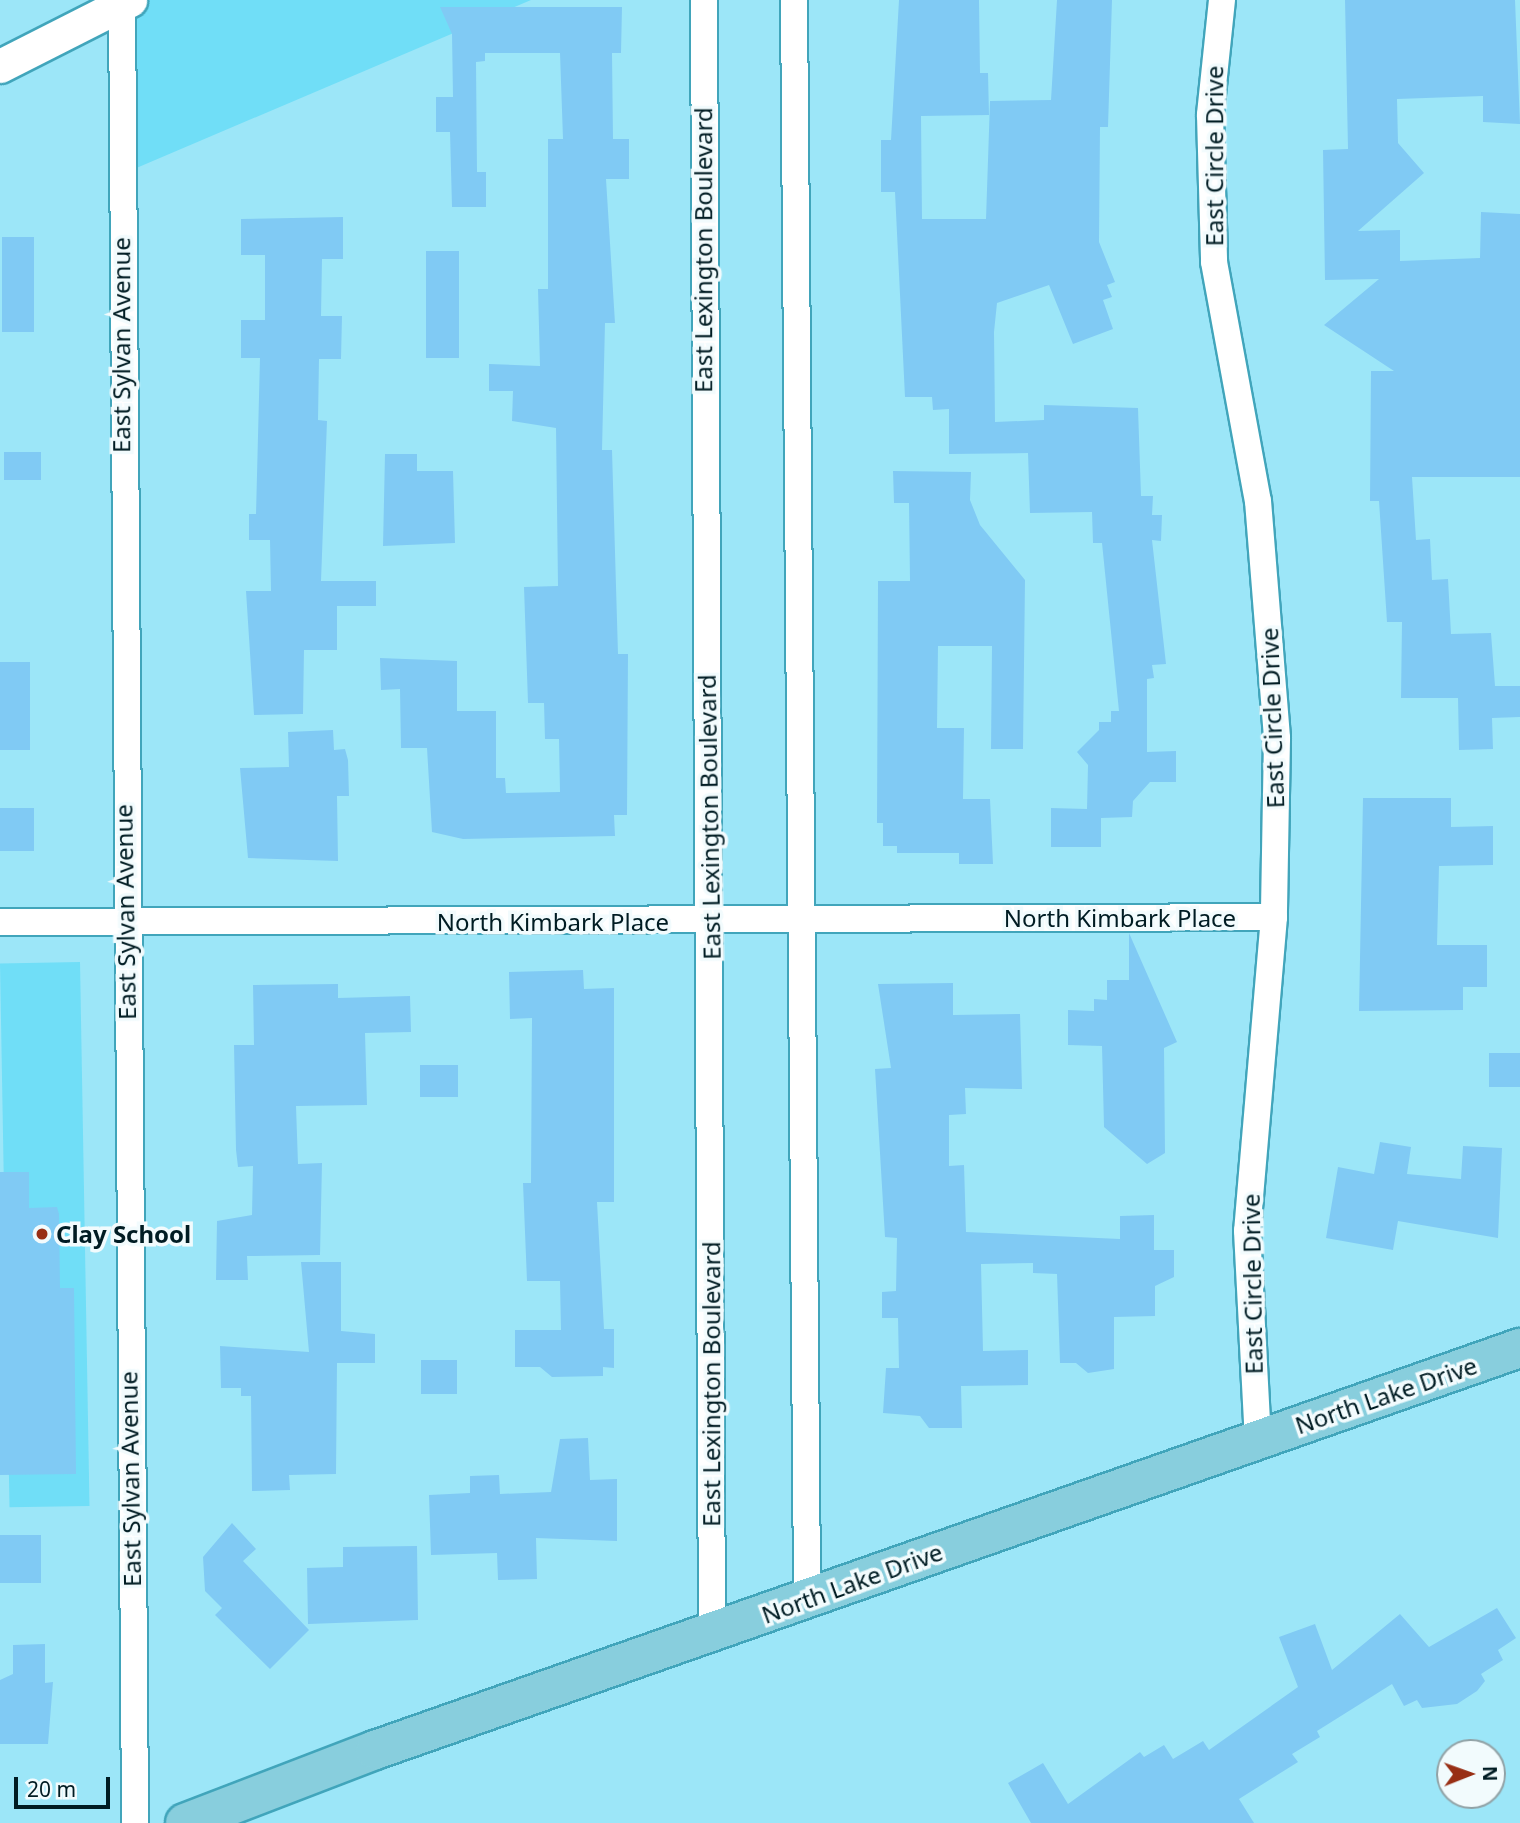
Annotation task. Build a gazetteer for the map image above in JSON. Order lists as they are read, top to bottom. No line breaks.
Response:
{"streets":{"main road":["North Lake Drive"],"street":["East Circle Drive","East Lexington Boulevard","East Sylvan Avenue","North Kimbark Place"]},"crossings":[["East Circle Drive","North Kimbark Place"],["East Circle Drive","North Lake Drive"],["East Lexington Boulevard","North Kimbark Place"],["East Lexington Boulevard","North Lake Drive"],["East Sylvan Avenue","North Kimbark Place"]],"places":["Clay School"],"scale_bar":"20 m","north":"right"}
